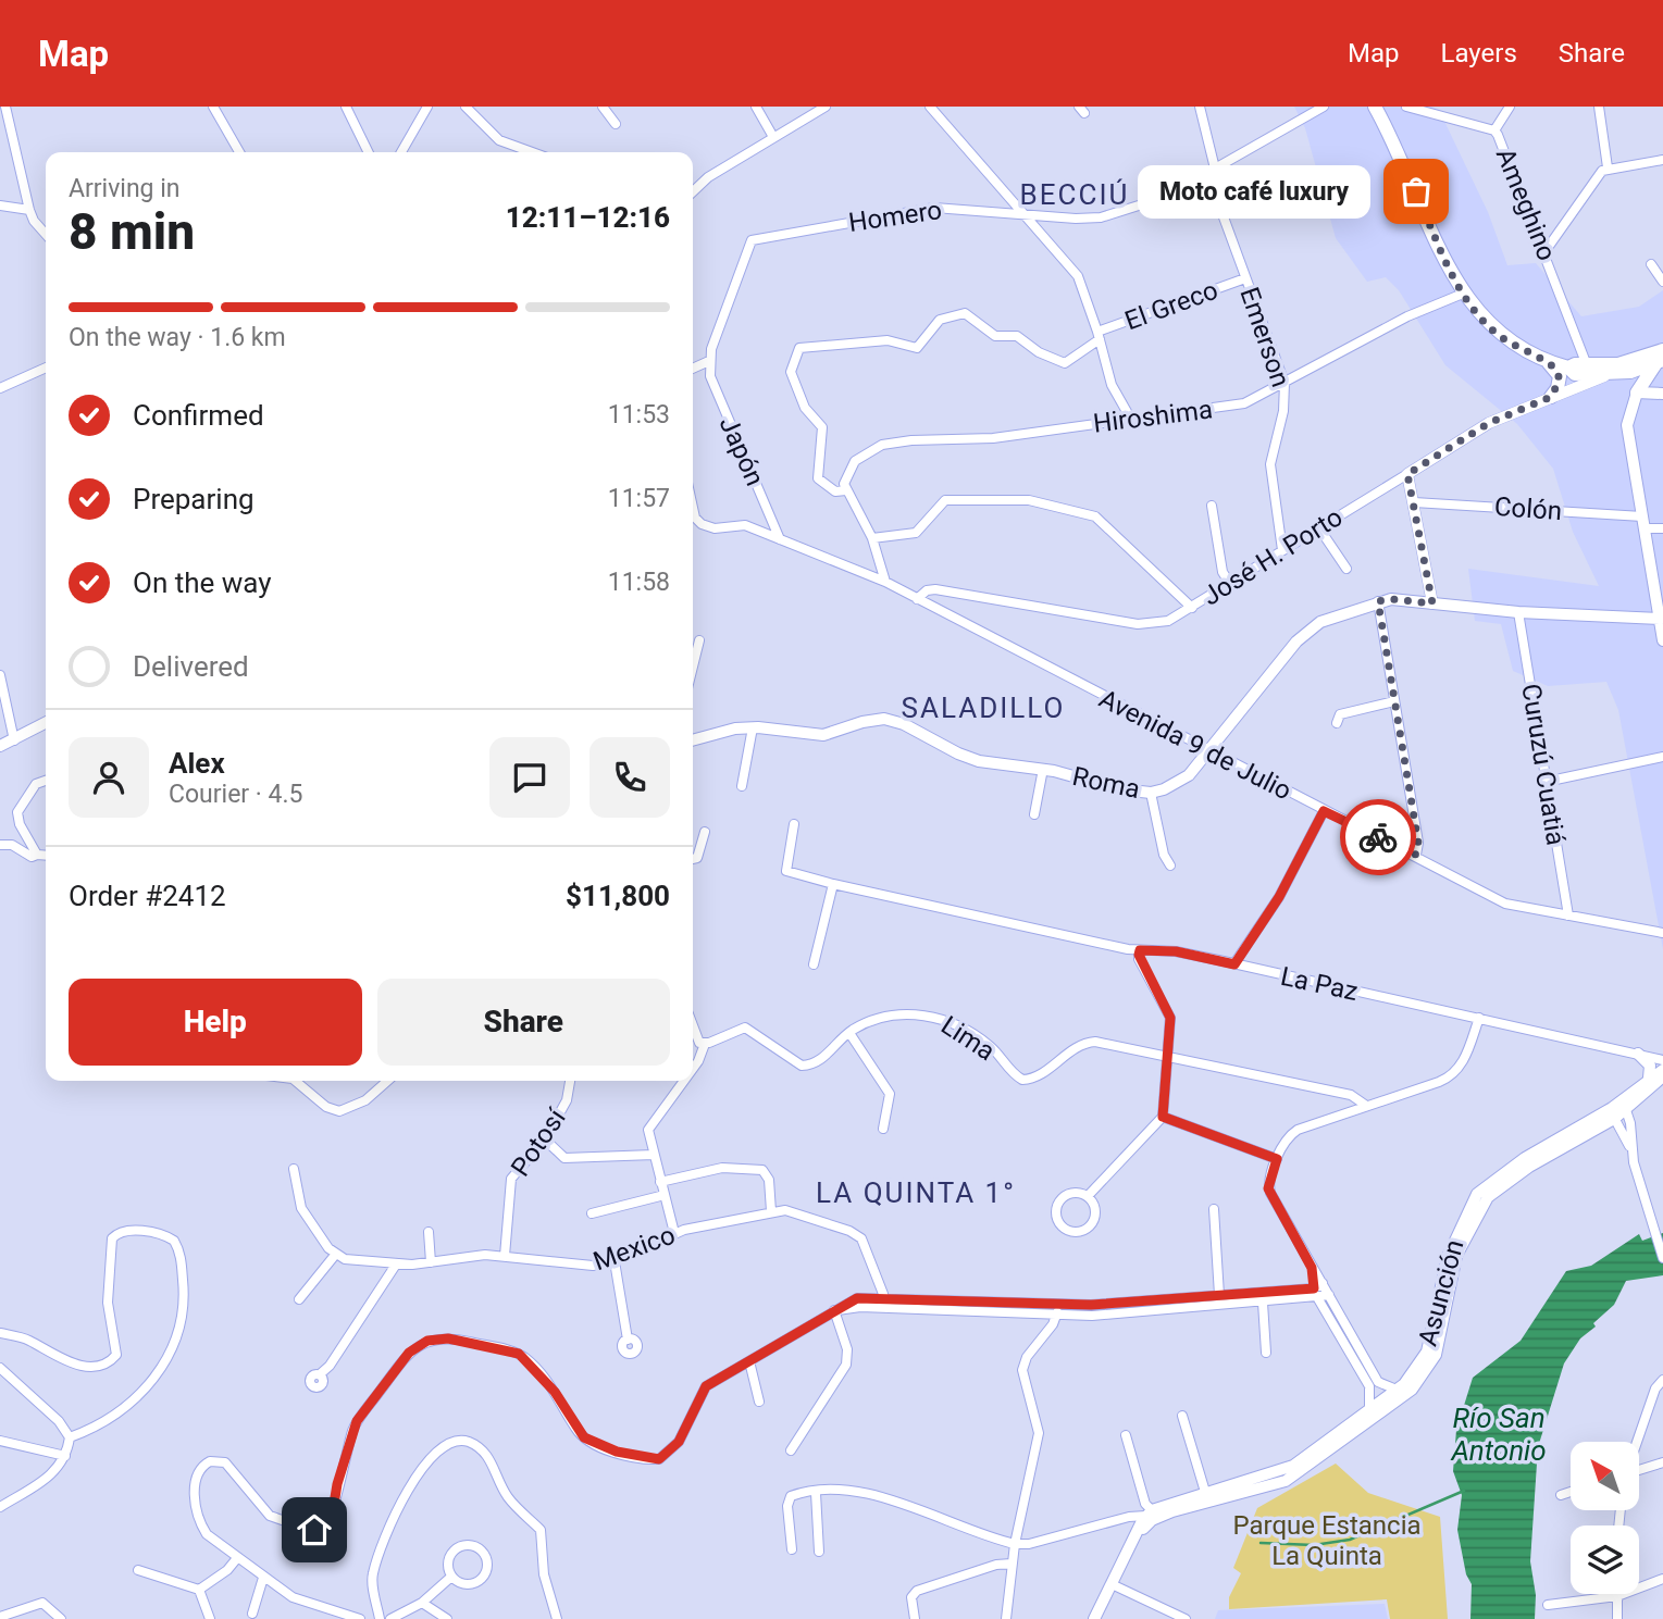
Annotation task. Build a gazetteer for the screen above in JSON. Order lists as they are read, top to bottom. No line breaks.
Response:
{"streets":{"main road":["Roma","Asunción"],"street":["Ameghino","Homero","El Greco","Emerson","Hiroshima","Japón","Colón","José H. Porto","Avenida 9 de Julio","Curuzú Cuatiá","La Paz","Lima","Potosí","Mexico"]},"crossings":[["Homero","Emerson"],["Homero","Japón"],["El Greco","Emerson"],["El Greco","Hiroshima"],["Emerson","Hiroshima"],["Emerson","José H. Porto"],["Japón","Avenida 9 de Julio"],["José H. Porto","Avenida 9 de Julio"],["Avenida 9 de Julio","Curuzú Cuatiá"],["Avenida 9 de Julio","Roma"],["Curuzú Cuatiá","Roma"],["Potosí","Mexico"]],"districts":["BECCIÚ","SALADILLO","LA QUINTA 1°"],"water":["Río San Antonio"],"parks":["Parque Estancia La Quinta"],"places":["Moto café luxury"],"north":"top left","page":{"header":"Map","nav":["Map","Layers","Share"],"heading":["8 min","Arriving in","12:11–12:16"],"panel":["Alex","Courier · 4.5","Order #2412","$11,800"],"bubble":"Moto café luxury","bar":"On the way · 1.6 km","list":[["Confirmed","11:53"],["Preparing","11:57"],["On the way","11:58"],"Delivered"],"buttons":["Help","Share"]}}
